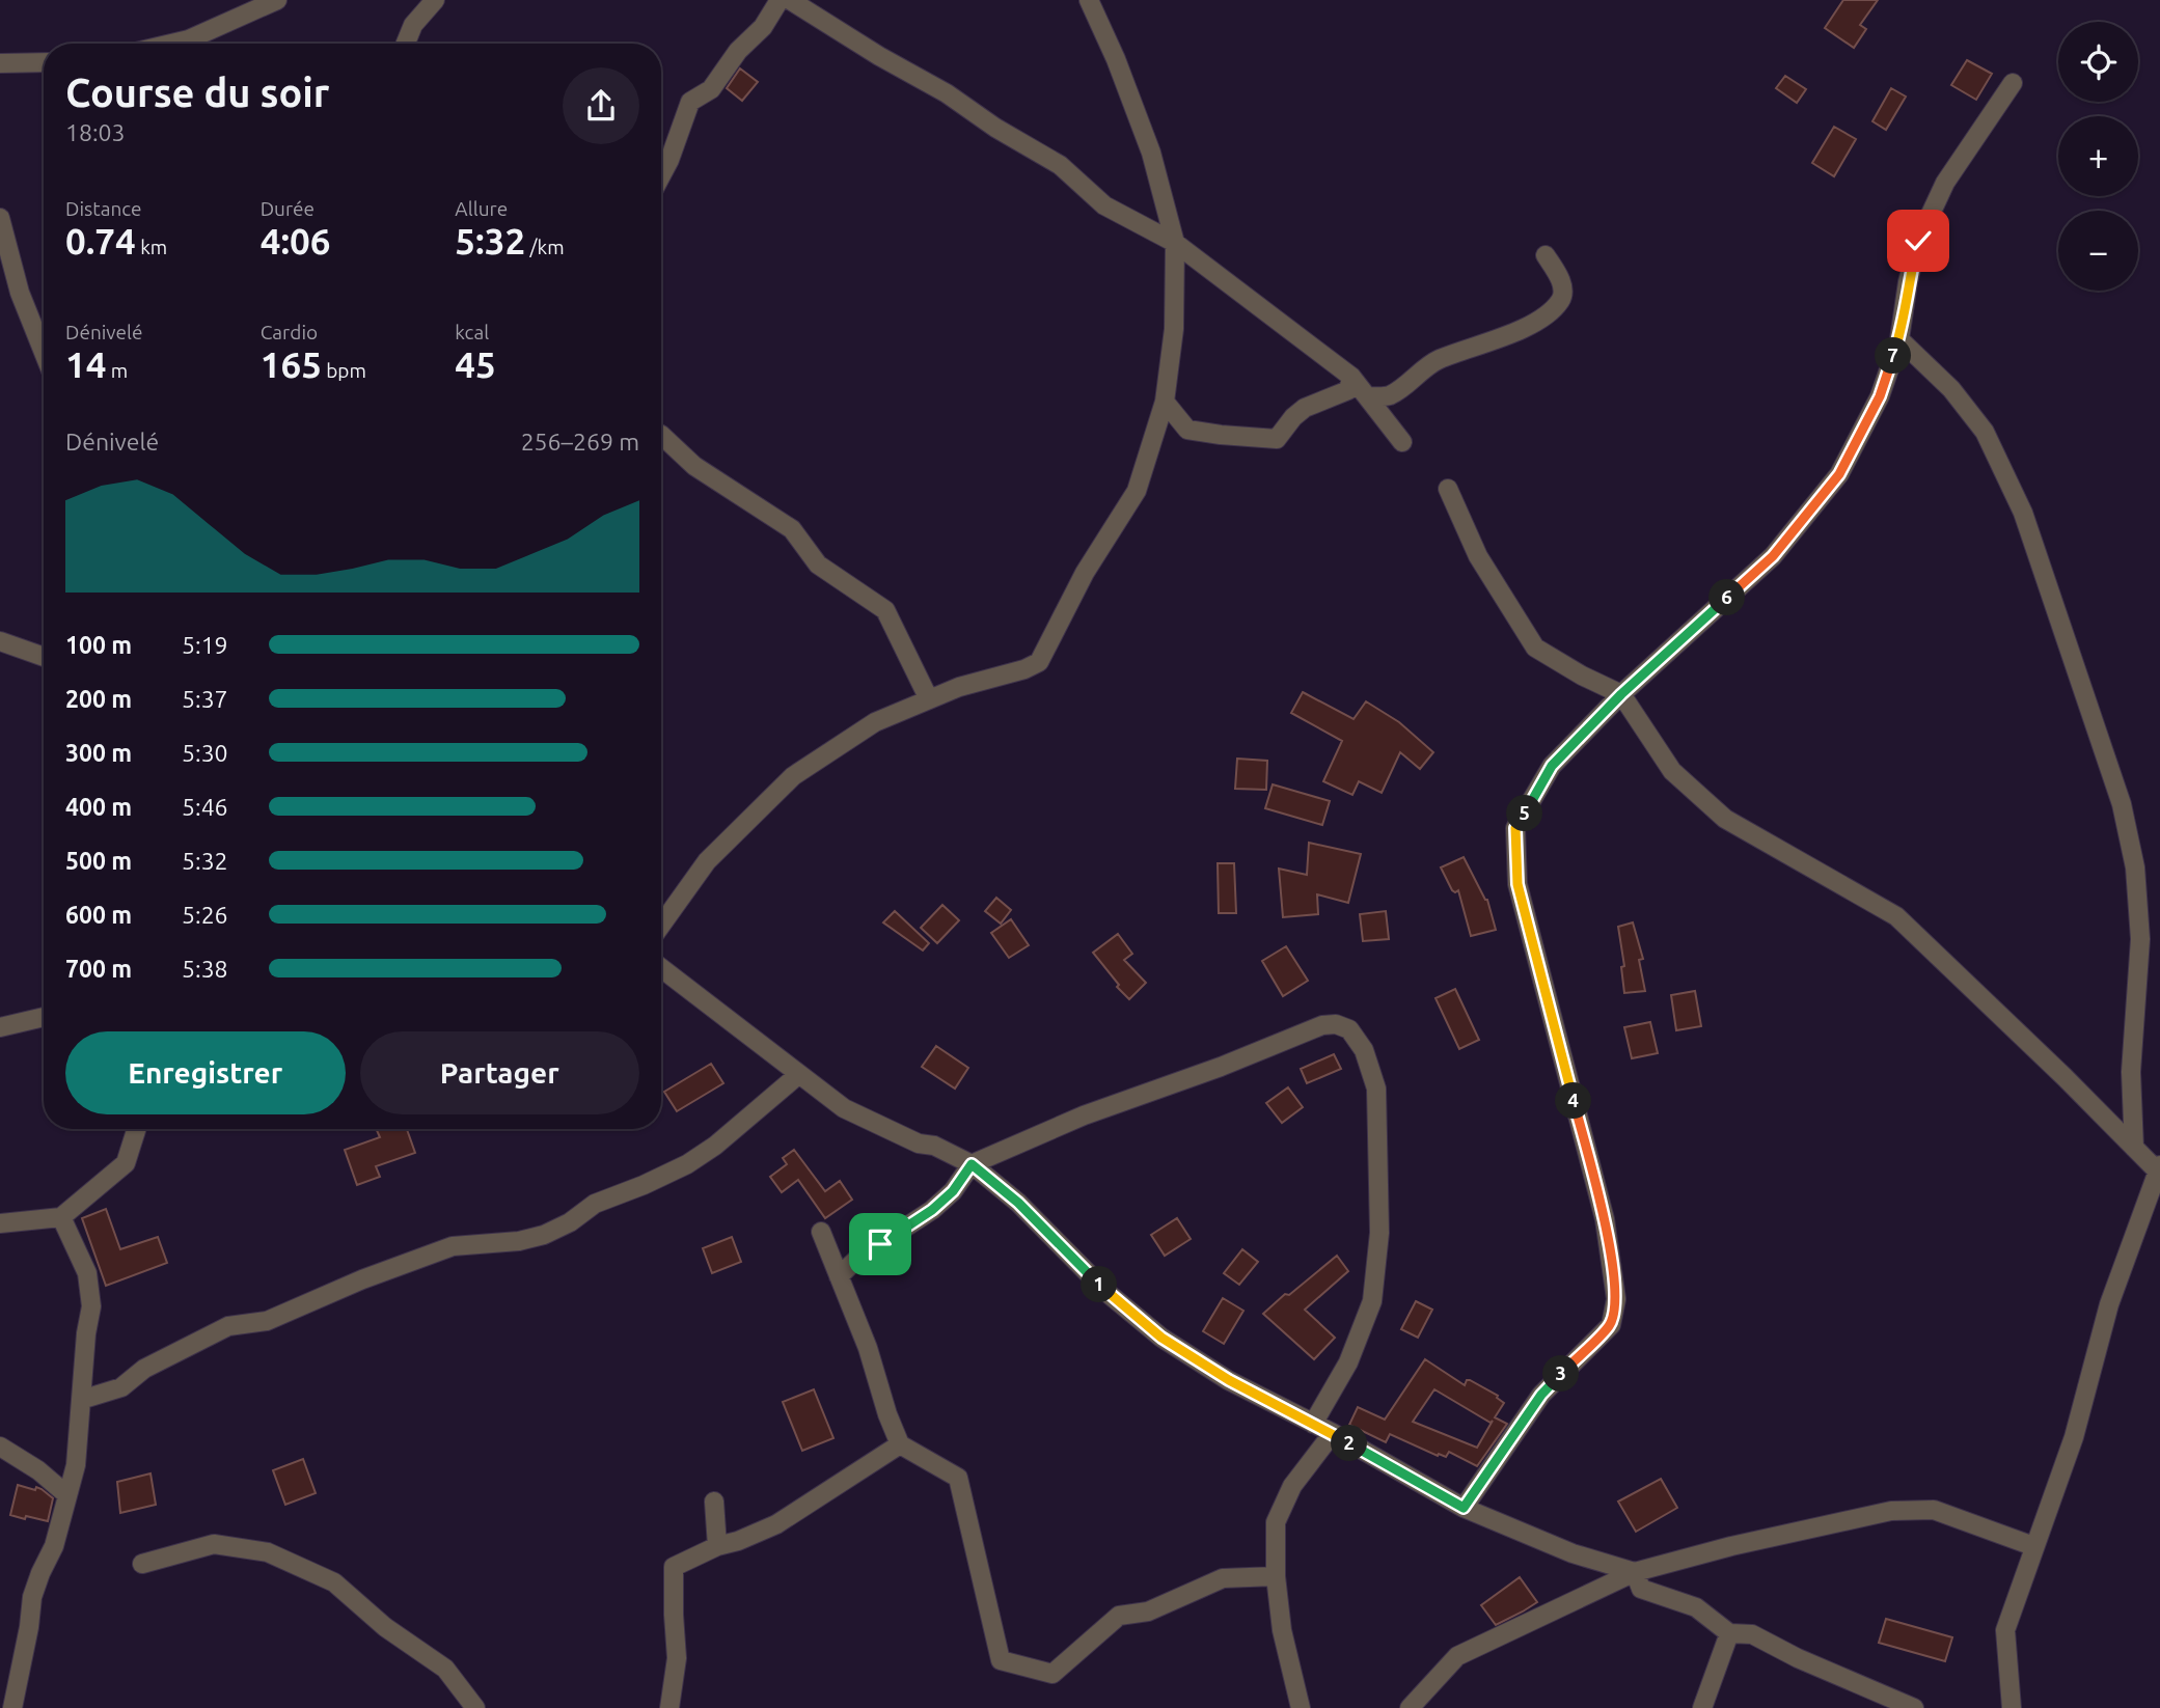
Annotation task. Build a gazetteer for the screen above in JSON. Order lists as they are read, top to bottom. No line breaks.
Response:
{"page":{"map_buttons":["+","−"],"heading":["Course du soir","18:03"],"stats":[["Distance","0.74 km"],["Durée","4:06"],["Allure","5:32 /km"],["Dénivelé","14 m"],["Cardio","165 bpm"],["kcal","45"]],"pins":["7","6","5","4","1","3","2"],"chart":["Dénivelé","256–269 m"],"list":[{"name":"100 m","note":"5:19"},{"name":"200 m","note":"5:37"},{"name":"300 m","note":"5:30"},{"name":"400 m","note":"5:46"},{"name":"500 m","note":"5:32"},{"name":"600 m","note":"5:26"},{"name":"700 m","note":"5:38"}],"buttons":["Enregistrer","Partager"]}}
